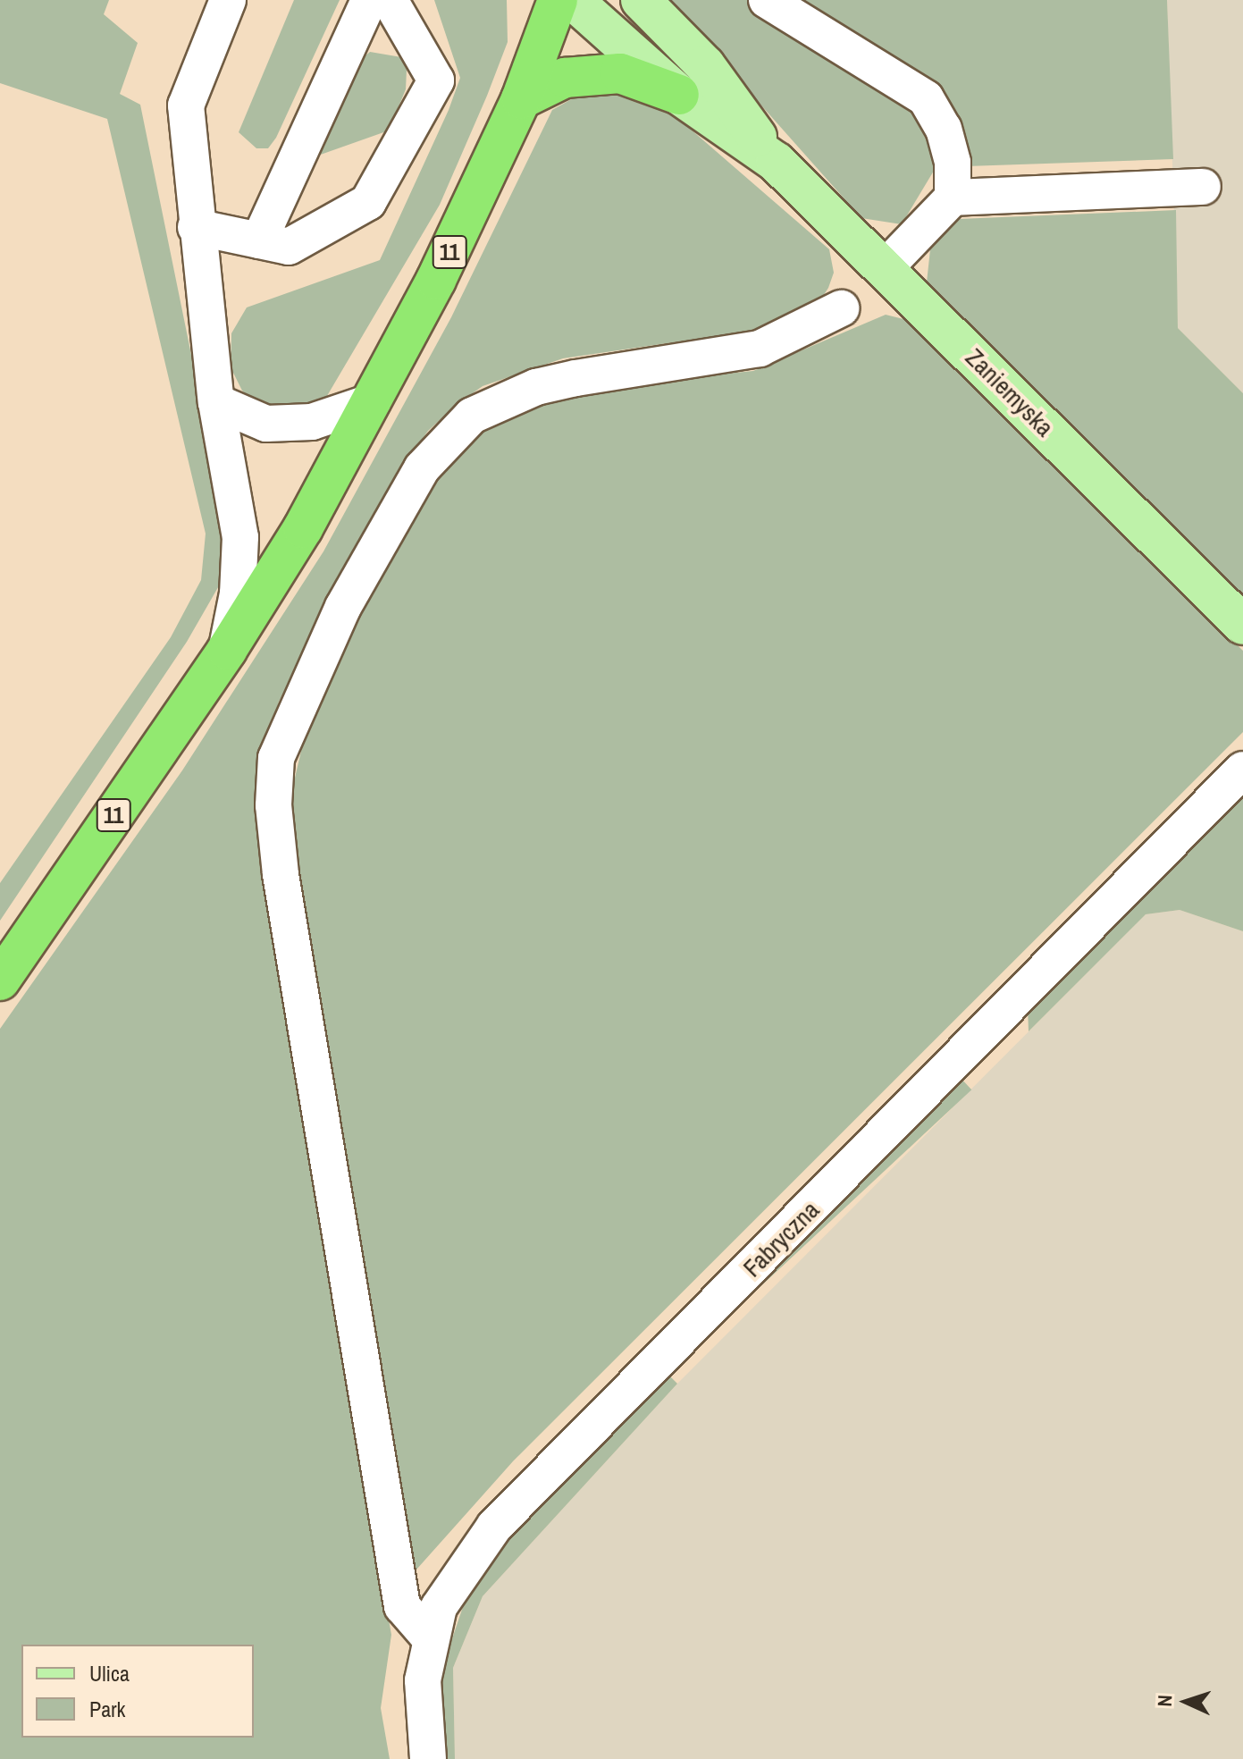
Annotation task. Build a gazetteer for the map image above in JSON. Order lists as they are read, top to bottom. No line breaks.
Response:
{"streets":{"highway":["11"],"main road":["Zaniemyska"],"street":["Fabryczna"]},"legend":["Ulica","Park"],"north":"left"}
